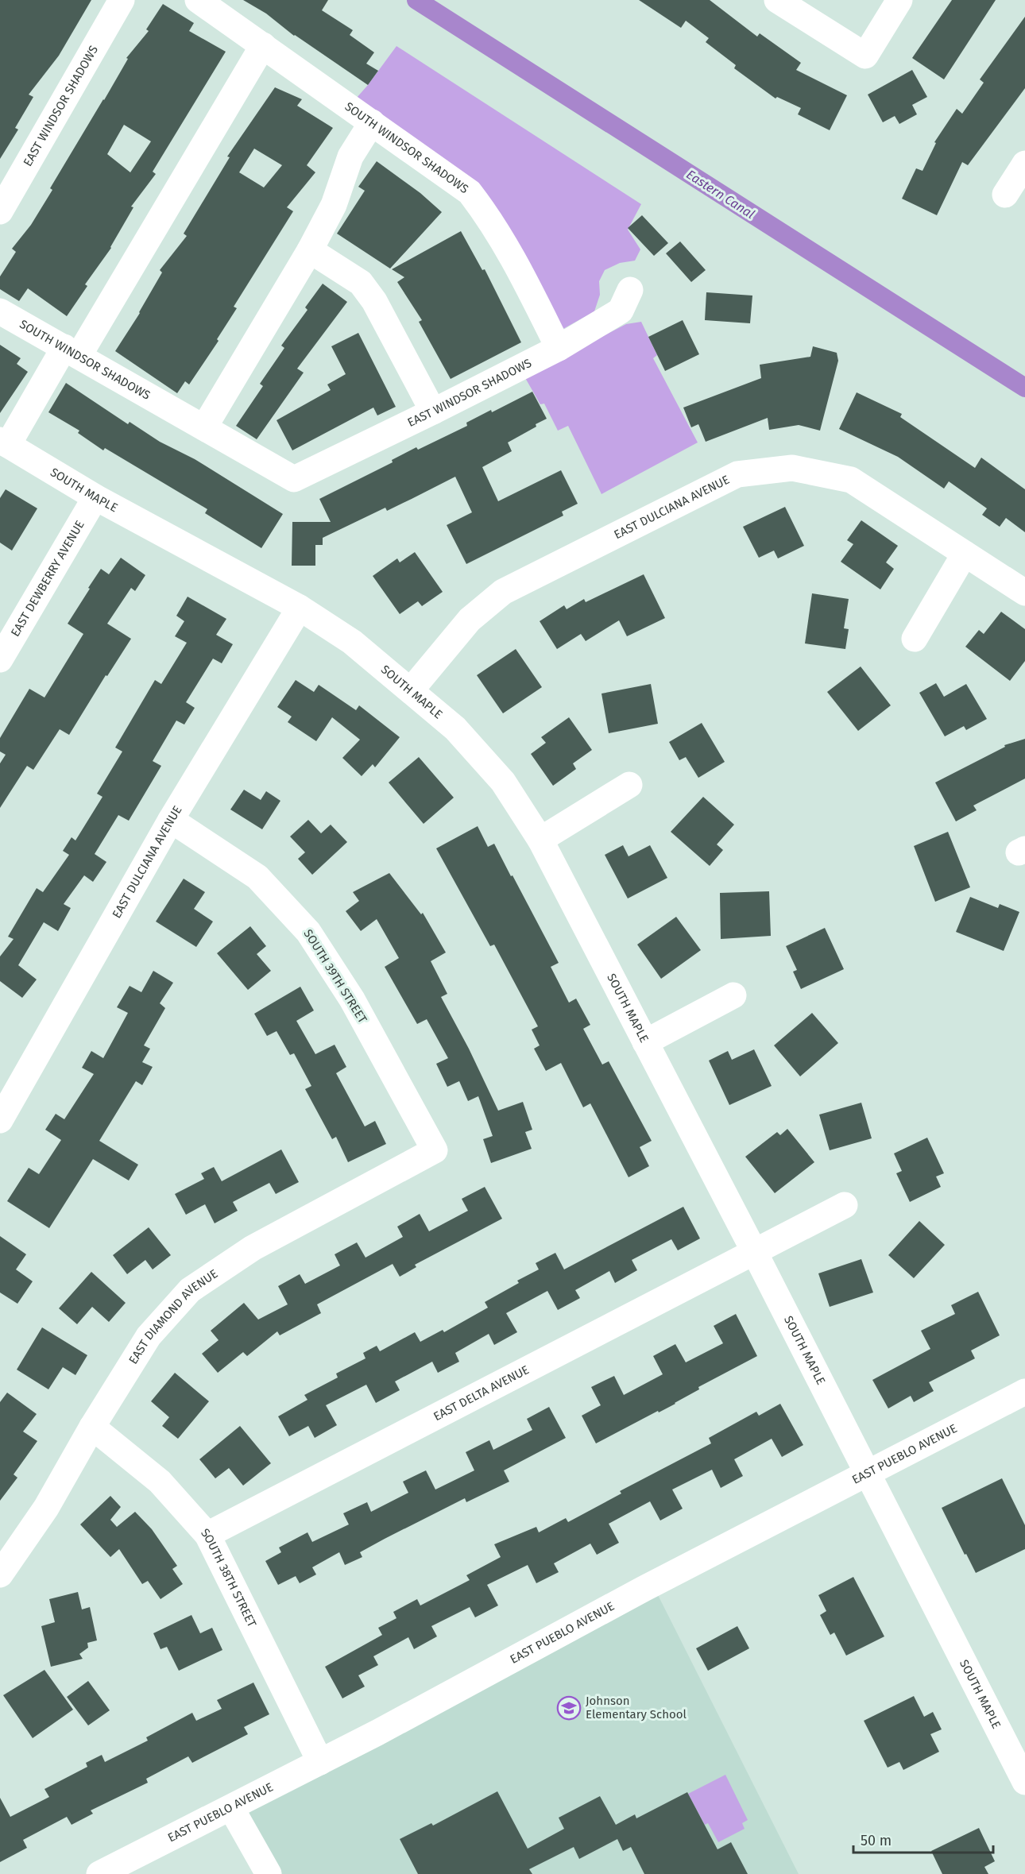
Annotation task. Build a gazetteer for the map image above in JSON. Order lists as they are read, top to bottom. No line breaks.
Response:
{"streets":{"street":["EAST WINDSOR SHADOWS","SOUTH WINDSOR SHADOWS","SOUTH MAPLE","EAST DULCIANA AVENUE","EAST DEWBERRY AVENUE","SOUTH 39TH STREET","EAST DIAMOND AVENUE","EAST DELTA AVENUE","EAST PUEBLO AVENUE","SOUTH 38TH STREET"]},"crossings":[["EAST WINDSOR SHADOWS","SOUTH WINDSOR SHADOWS"],["SOUTH MAPLE","EAST DULCIANA AVENUE"],["SOUTH MAPLE","EAST DEWBERRY AVENUE"],["SOUTH MAPLE","EAST DELTA AVENUE"],["SOUTH MAPLE","EAST PUEBLO AVENUE"],["EAST DULCIANA AVENUE","SOUTH 39TH STREET"],["SOUTH 39TH STREET","EAST DIAMOND AVENUE"],["EAST DIAMOND AVENUE","SOUTH 38TH STREET"],["EAST DELTA AVENUE","SOUTH 38TH STREET"],["EAST PUEBLO AVENUE","SOUTH 38TH STREET"]],"water":["Eastern Canal"],"places":{"school or university":["Johnson Elementary School"]},"scale_bar":"50 m"}
